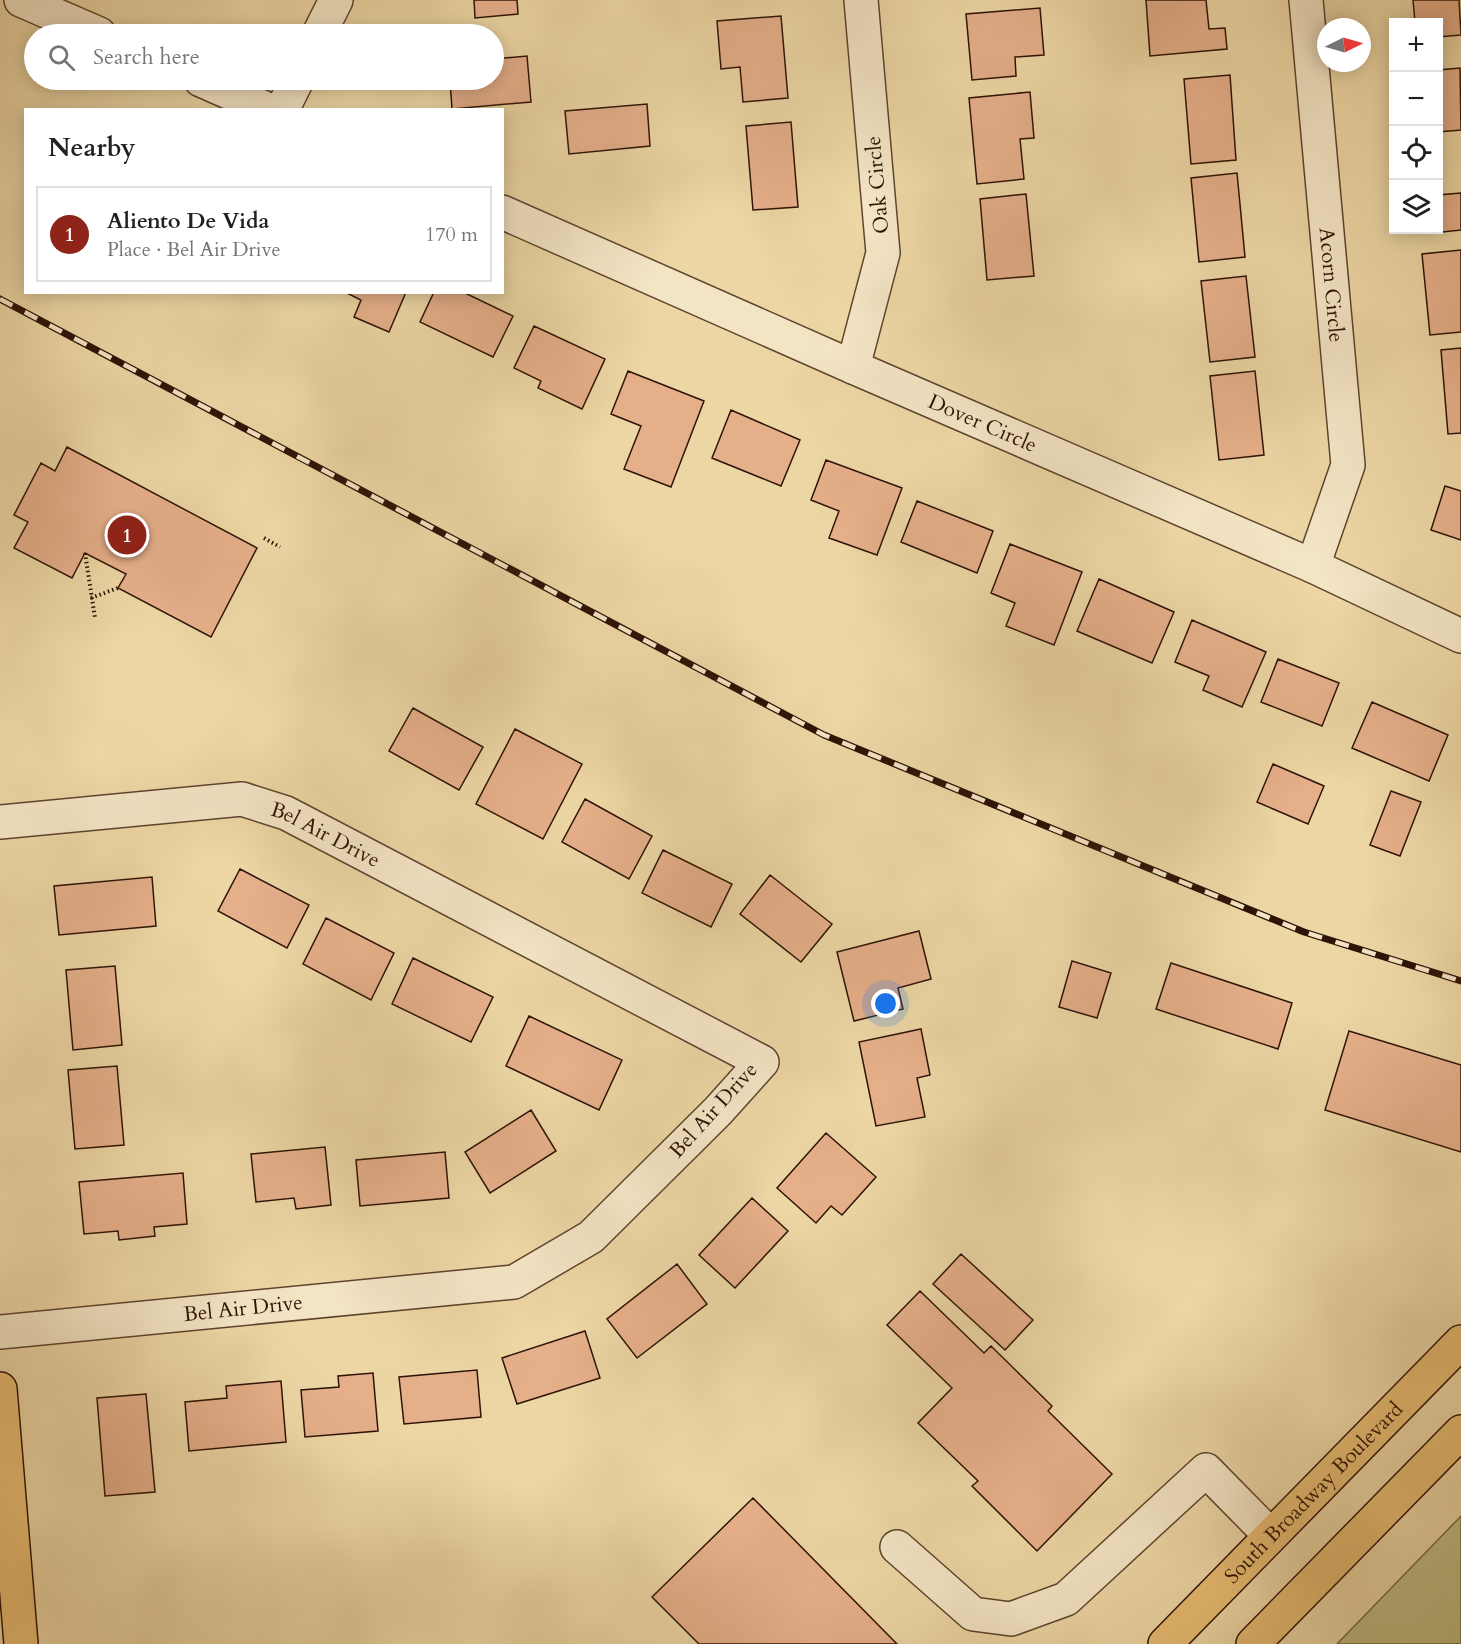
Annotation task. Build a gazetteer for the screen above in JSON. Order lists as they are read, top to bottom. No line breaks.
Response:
{"streets":{"main road":["South Broadway Boulevard"],"street":["Oak Circle","Acorn Circle","Dover Circle","Bel Air Drive"]},"crossings":[["Oak Circle","Dover Circle"],["Acorn Circle","Dover Circle"]],"north":"right","page":{"map_buttons":["+","−"],"search":"Search here","heading":"Nearby","list":[{"mark":"1","name":"Aliento De Vida","note":"Place · Bel Air Drive","value":"170 m"}],"pins":"1"}}
